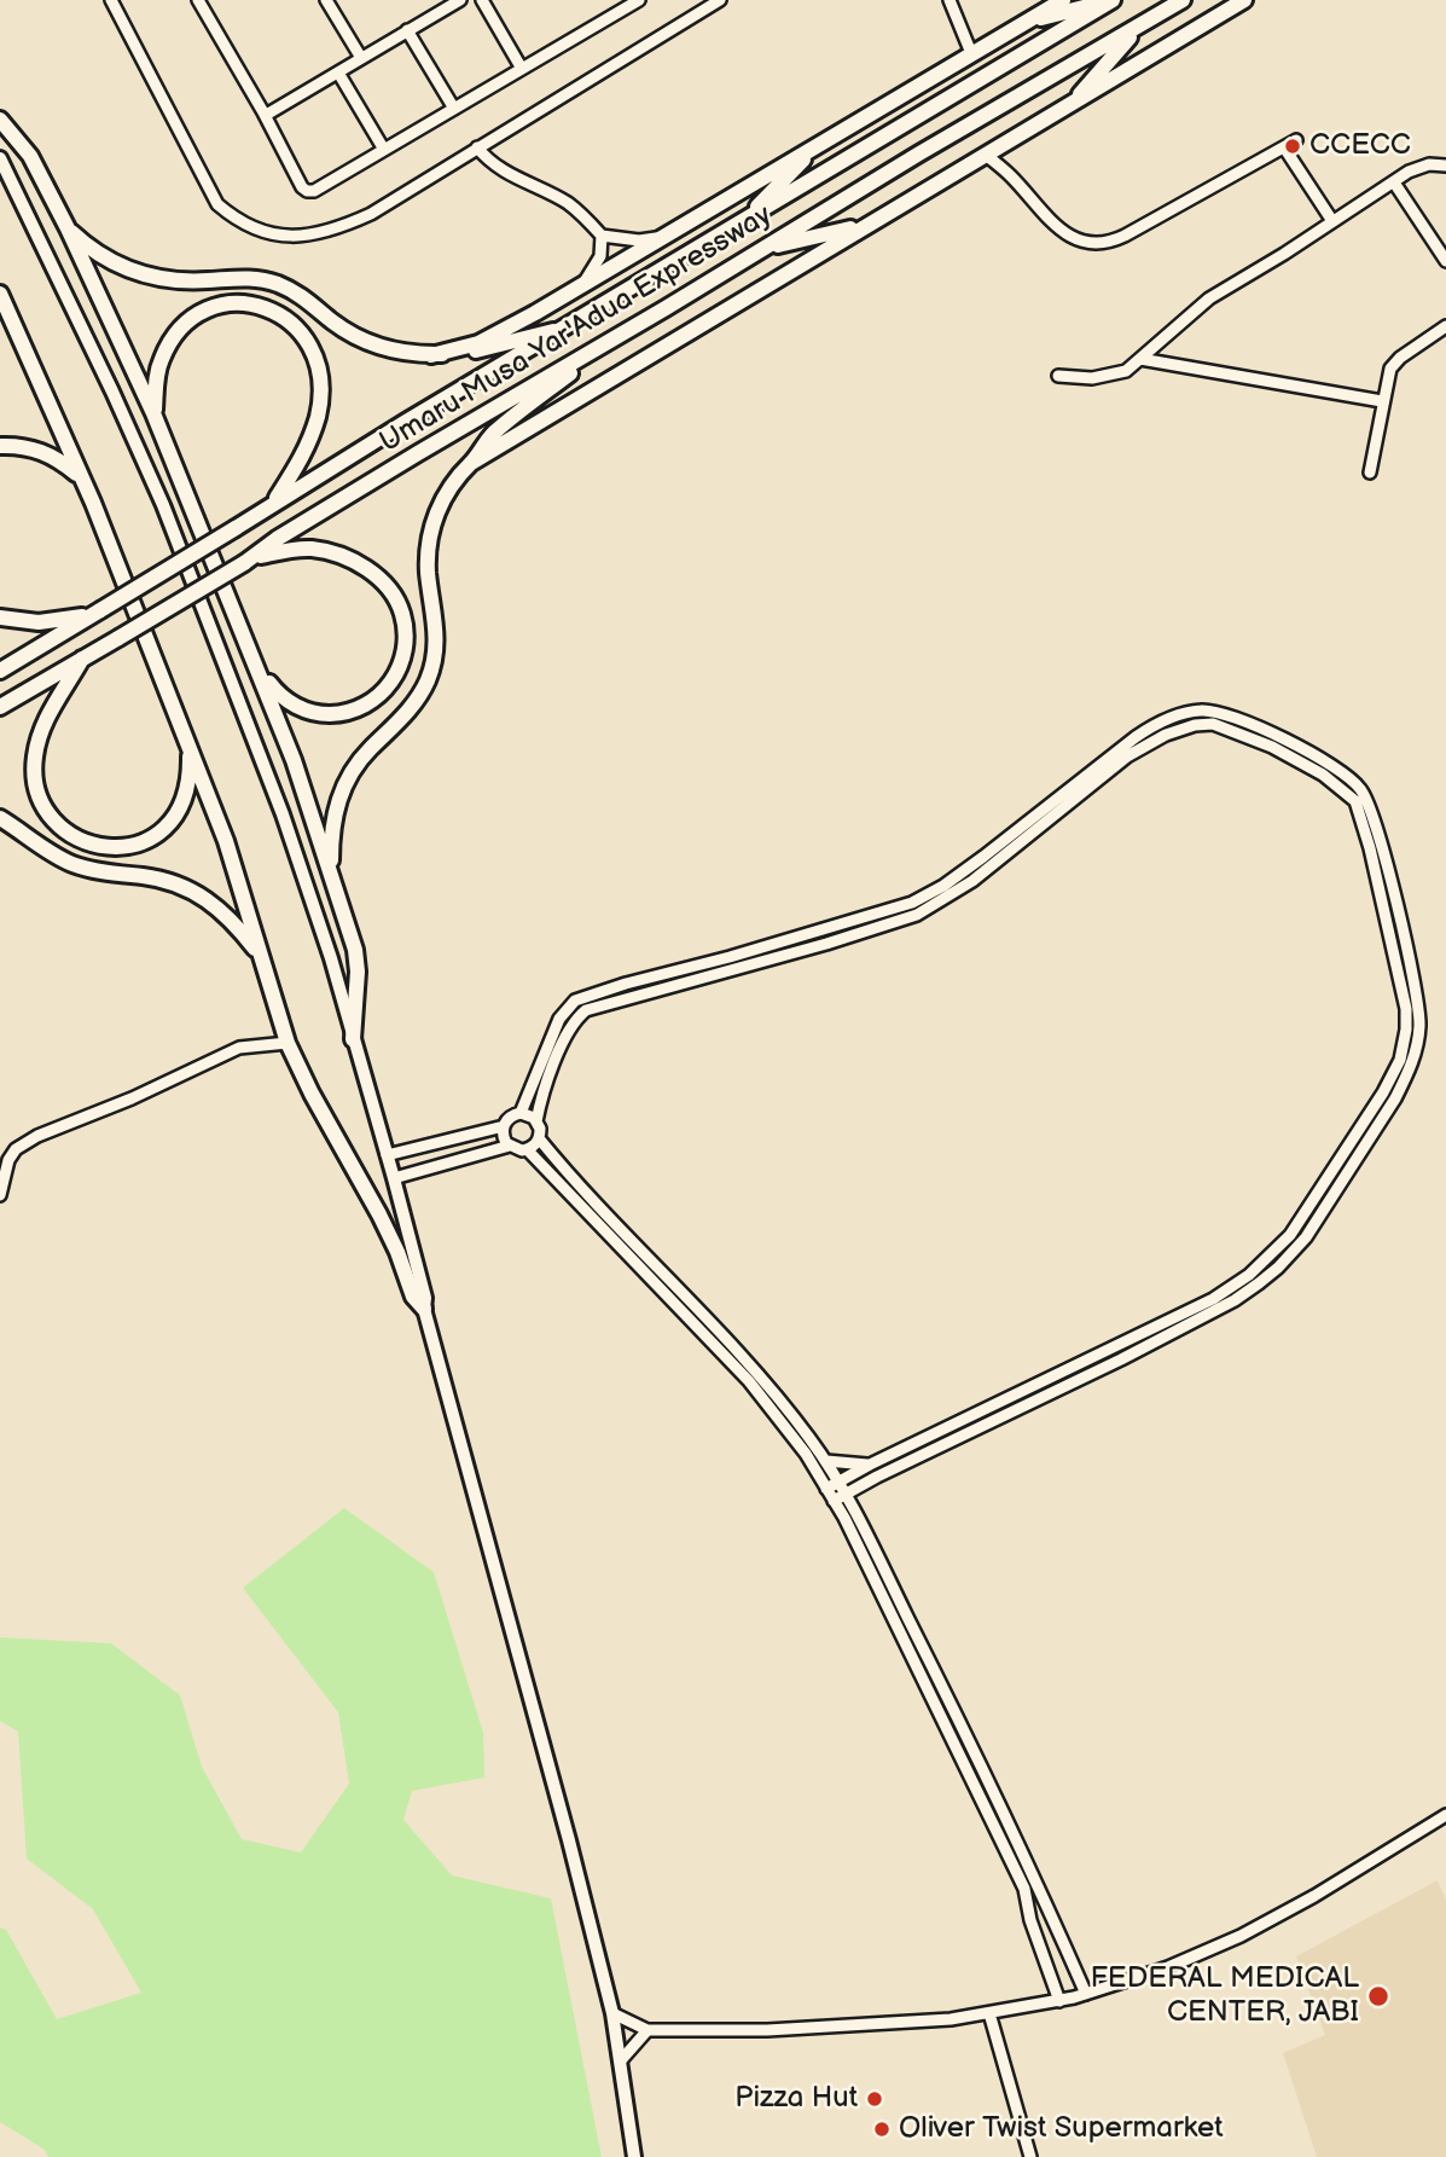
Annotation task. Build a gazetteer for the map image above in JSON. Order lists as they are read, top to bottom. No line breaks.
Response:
{"streets":{"highway":["Umaru Musa Yar'Adua Expressway"]},"places":["CCECC","FEDERAL MEDICAL CENTER, JABI","Pizza Hut","Oliver Twist Supermarket"]}
